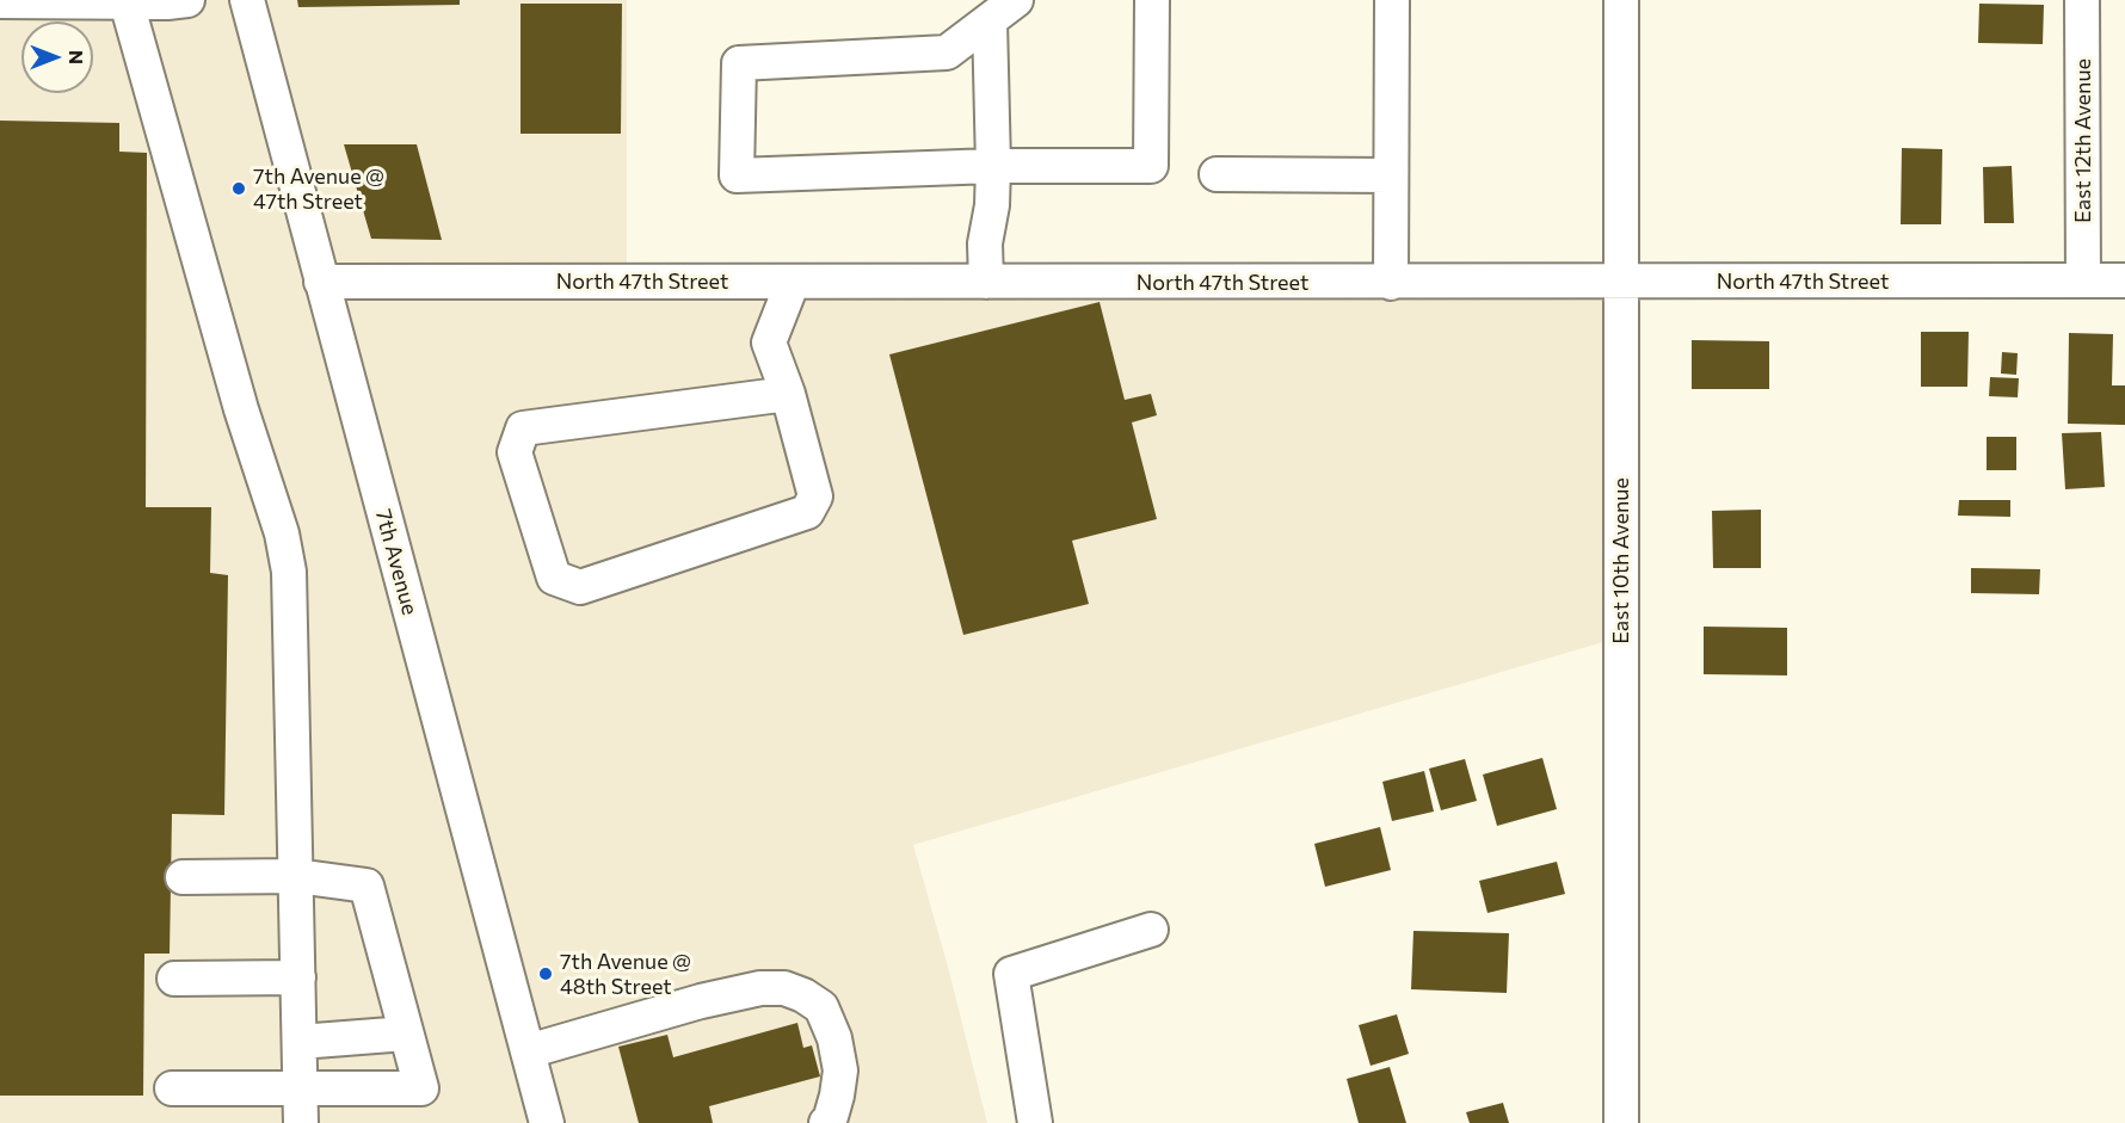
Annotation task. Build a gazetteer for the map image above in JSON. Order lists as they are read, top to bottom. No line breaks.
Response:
{"streets":{"street":["East 12th Avenue","North 47th Street","East 10th Avenue","7th Avenue"]},"crossings":[["East 12th Avenue","North 47th Street"],["North 47th Street","East 10th Avenue"],["North 47th Street","7th Avenue"]],"places":["7th Avenue @ 47th Street","7th Avenue @ 48th Street"],"north":"right"}
